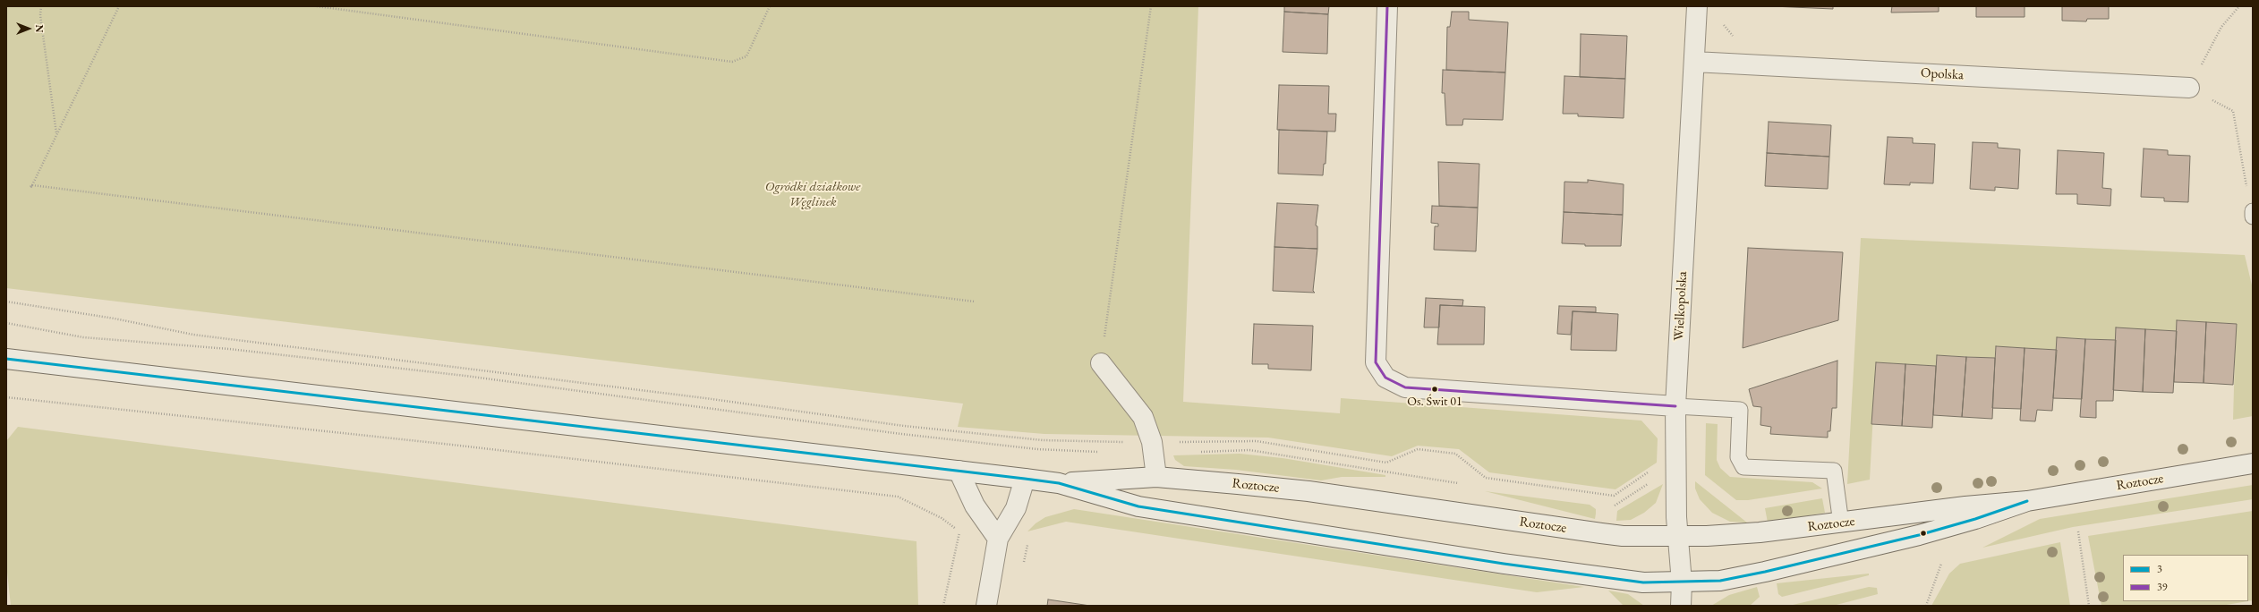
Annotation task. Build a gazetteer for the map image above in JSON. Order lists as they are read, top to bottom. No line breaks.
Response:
{"streets":{"street":["Opolska","Wielkopolska","Roztocze"]},"crossings":[["Opolska","Wielkopolska"],["Wielkopolska","Roztocze"]],"parks":["Ogródki działkowe Węglinek"],"places":["Os. Świt 01"],"lines":["transit line 39","transit line 3"],"legend":["3","39"],"north":"right"}
